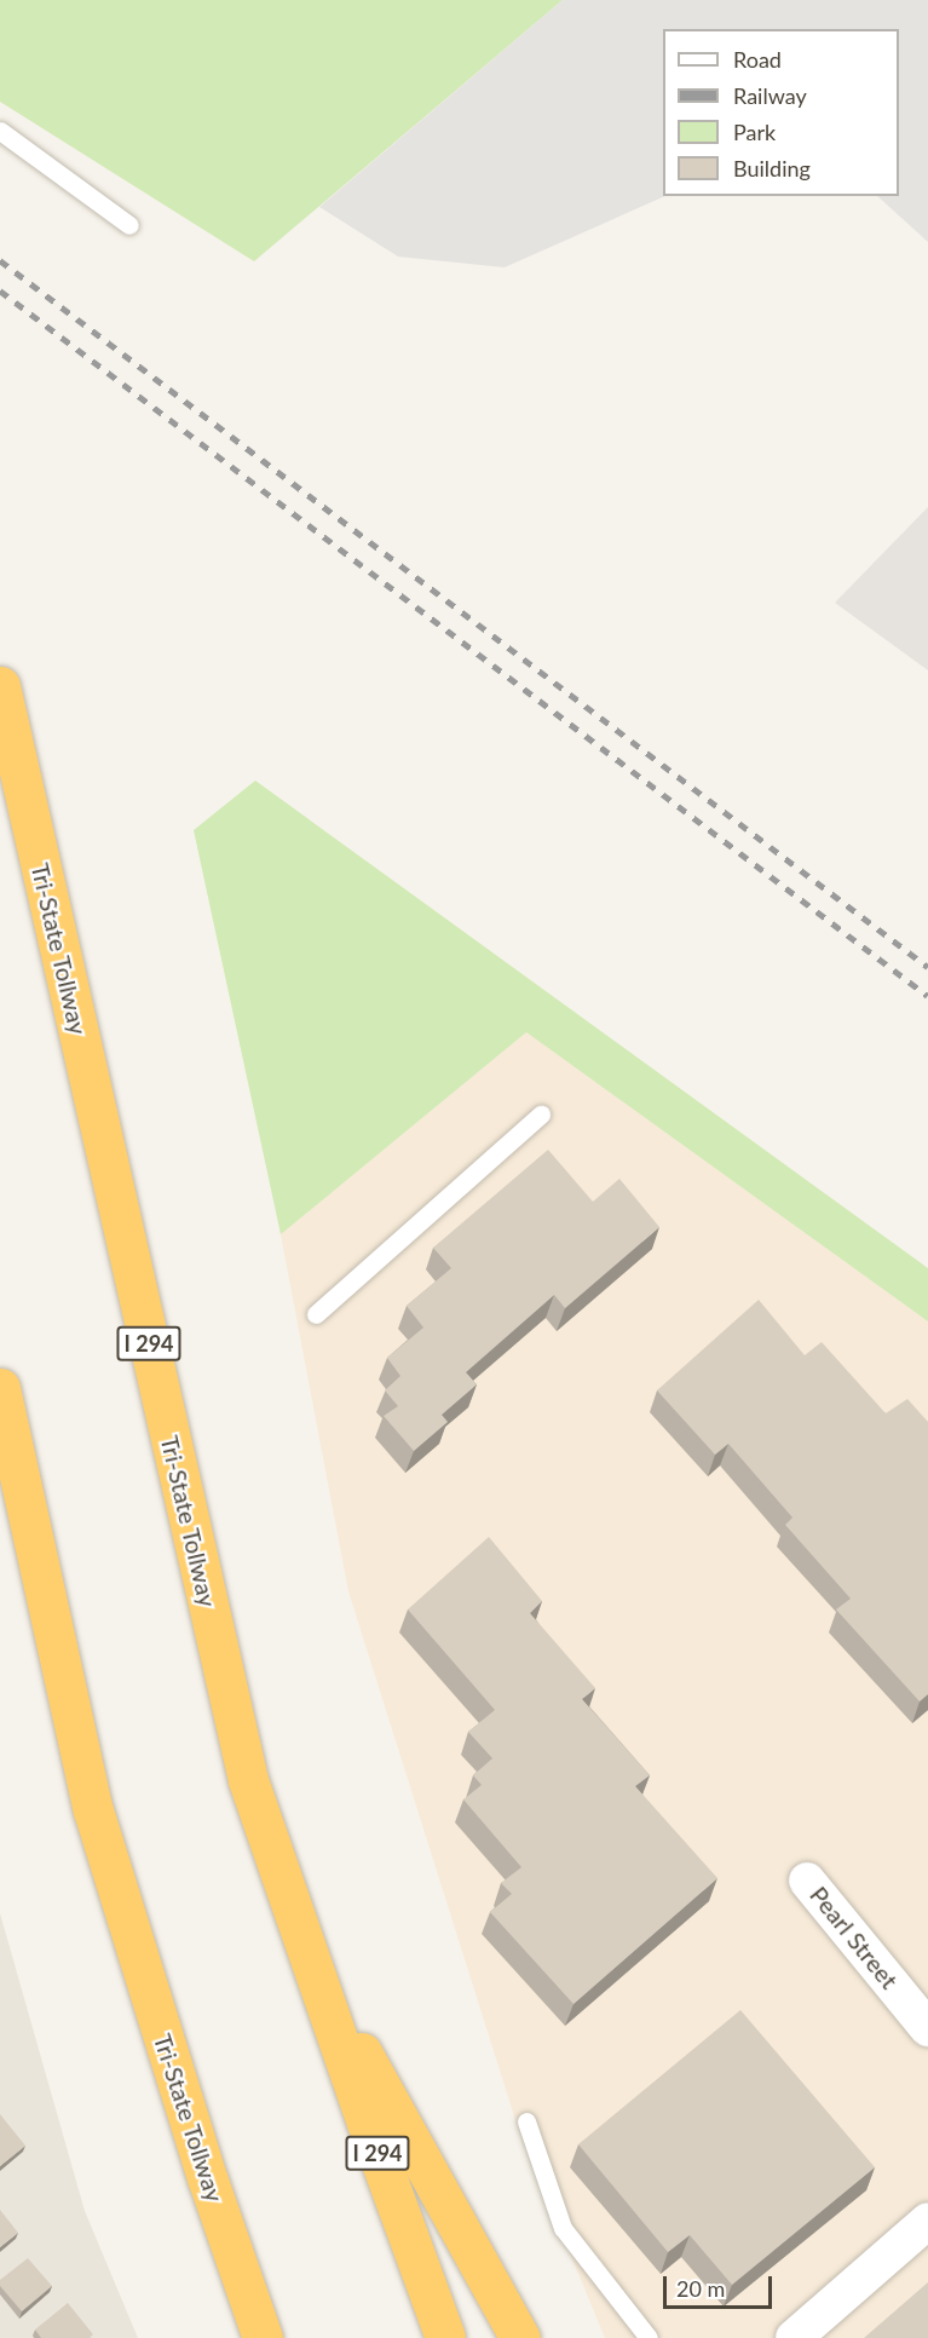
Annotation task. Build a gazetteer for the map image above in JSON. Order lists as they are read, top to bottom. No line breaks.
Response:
{"streets":{"highway":["Tri-State Tollway","I 294"],"street":["Pearl Street"]},"legend":["Road","Railway","Park","Building"],"scale_bar":"20 m"}
